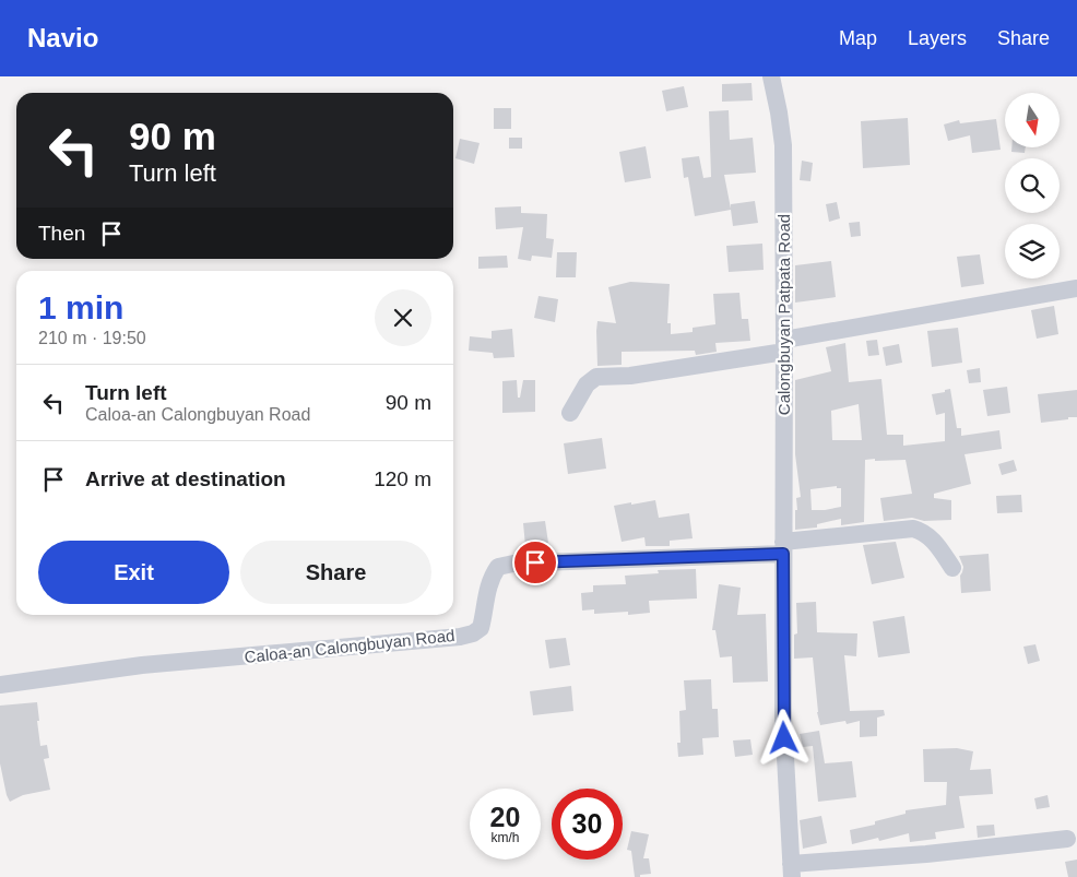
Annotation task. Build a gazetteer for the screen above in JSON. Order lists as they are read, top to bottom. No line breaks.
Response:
{"streets":{"street":["Calongbuyan Patpata Road","Caloa-an Calongbuyan Road"]},"crossings":[["Calongbuyan Patpata Road","Caloa-an Calongbuyan Road"]],"north":"bottom","page":{"header":"Navio","nav":["Map","Layers","Share"],"turn":["90 m","Turn left"],"then":"Then","heading":["1 min","210 m · 19:50"],"list":[{"name":"Turn left","note":"Caloa-an Calongbuyan Road","value":"90 m"},{"name":"Arrive at destination","value":"120 m"}],"buttons":["Exit","Share"],"speed":"20 km/h","limit":"30"}}
